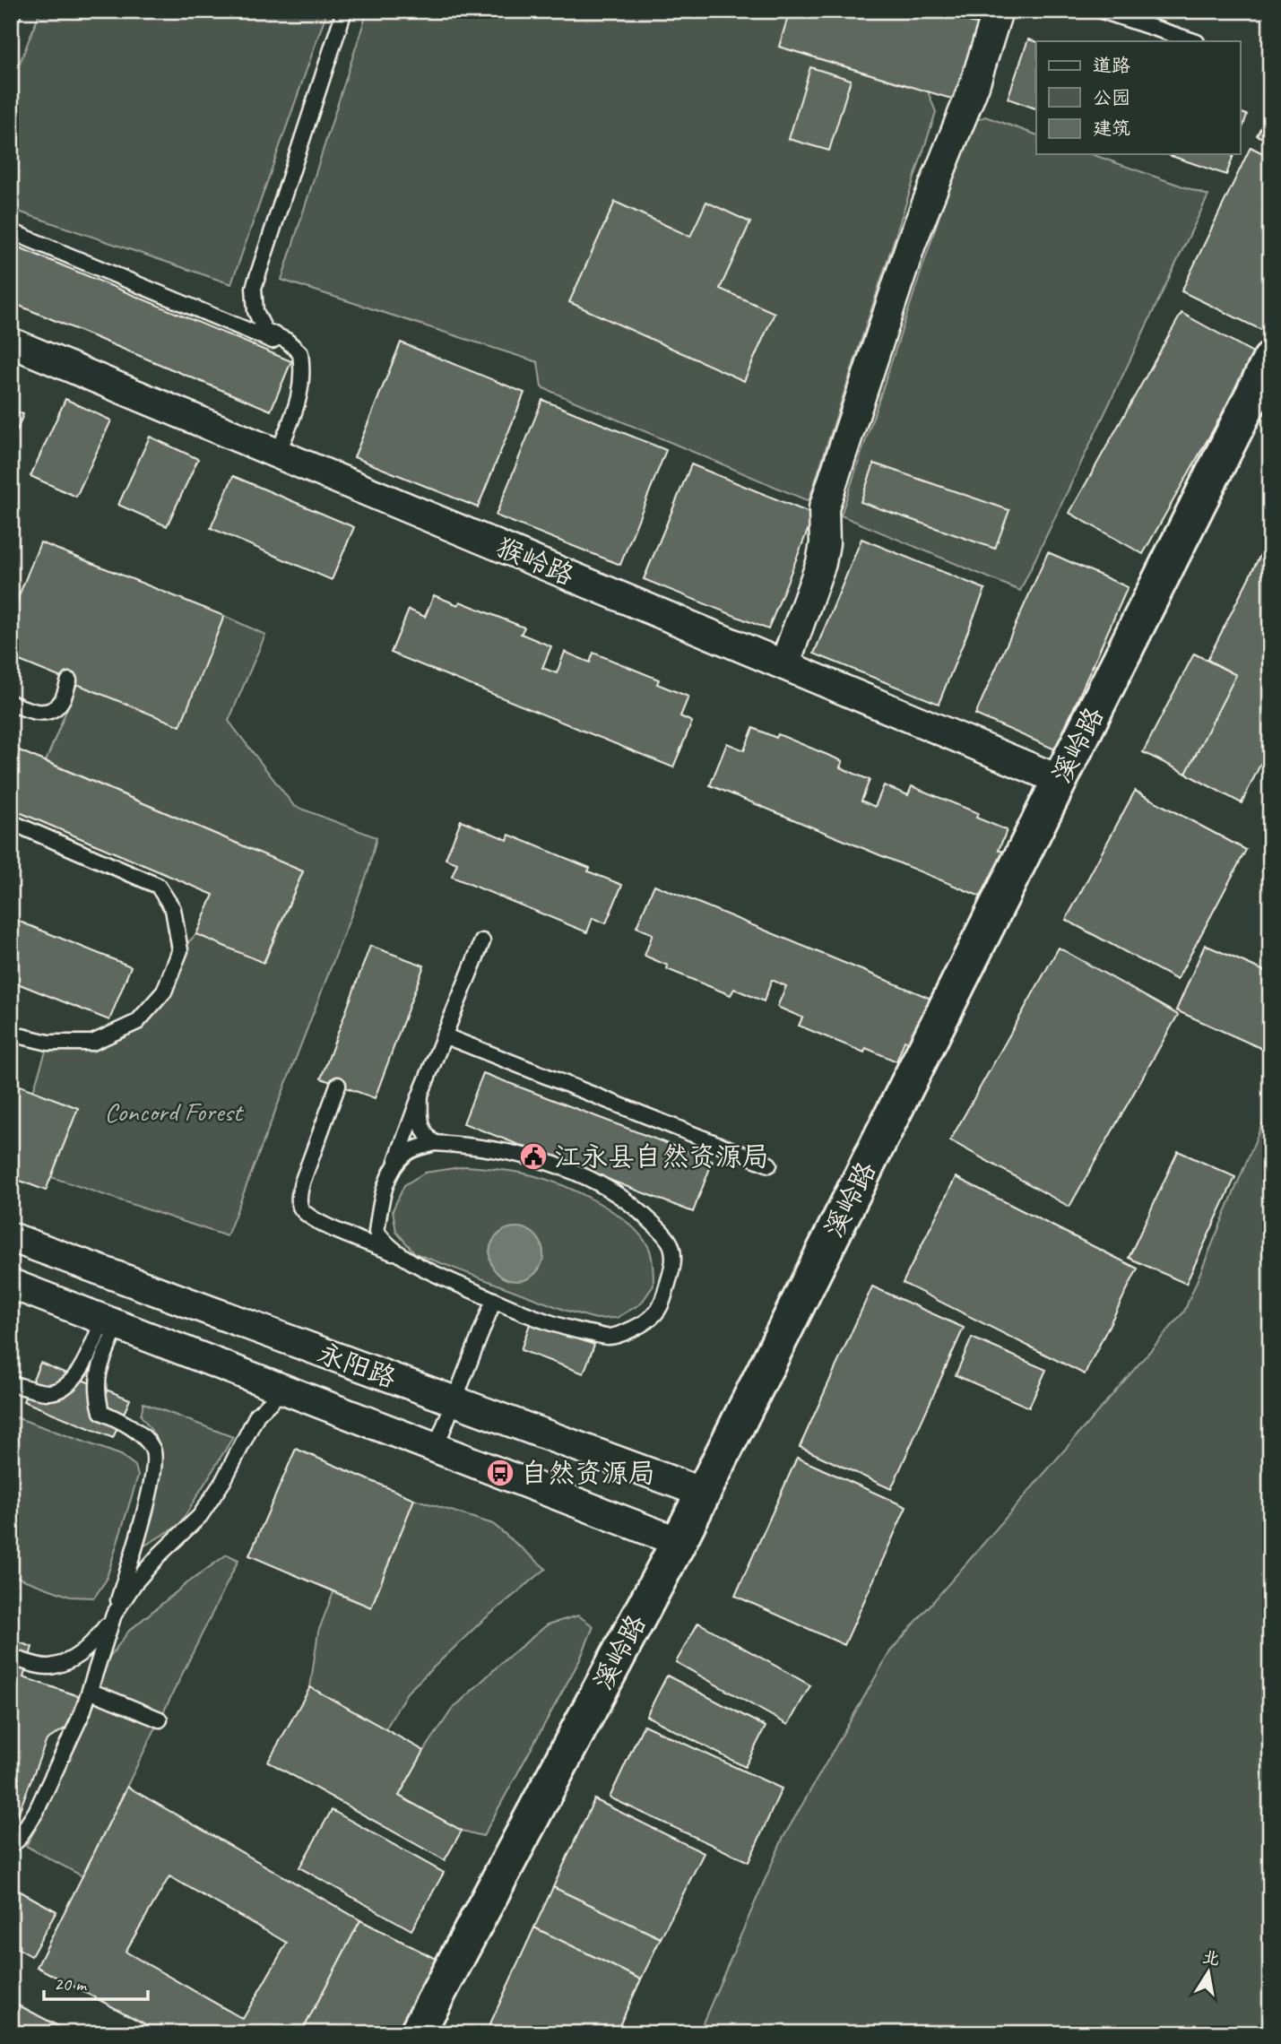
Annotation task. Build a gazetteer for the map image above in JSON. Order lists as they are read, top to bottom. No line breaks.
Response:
{"streets":{"street":["猴岭路","溪岭路","永阳路"]},"crossings":[["猴岭路","溪岭路"],["溪岭路","永阳路"]],"parks":["Concord Forest"],"places":{"public building":["江永县自然资源局"],"bus stop":["自然资源局"]},"legend":["道路","公园","建筑"],"scale_bar":"20 m","north":"top"}
